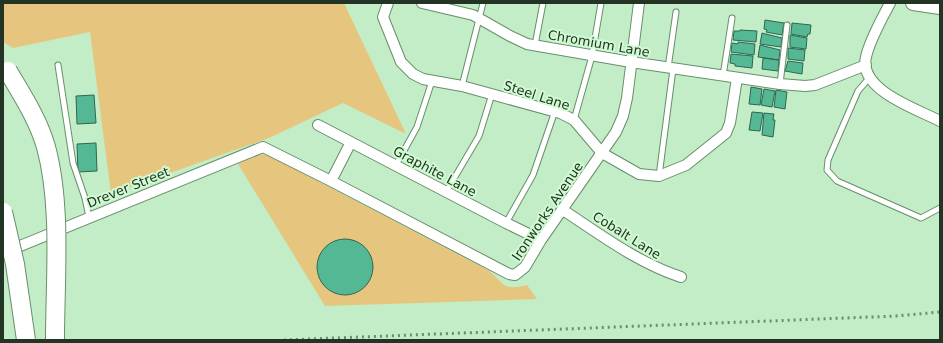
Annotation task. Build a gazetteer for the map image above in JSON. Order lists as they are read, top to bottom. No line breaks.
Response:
{"streets":{"street":["Chromium Lane","Steel Lane","Graphite Lane","Drever Street","Ironworks Avenue","Cobalt Lane"]},"crossings":[["Chromium Lane","Steel Lane"],["Chromium Lane","Ironworks Avenue"],["Steel Lane","Ironworks Avenue"],["Graphite Lane","Ironworks Avenue"],["Drever Street","Ironworks Avenue"],["Ironworks Avenue","Cobalt Lane"]]}
